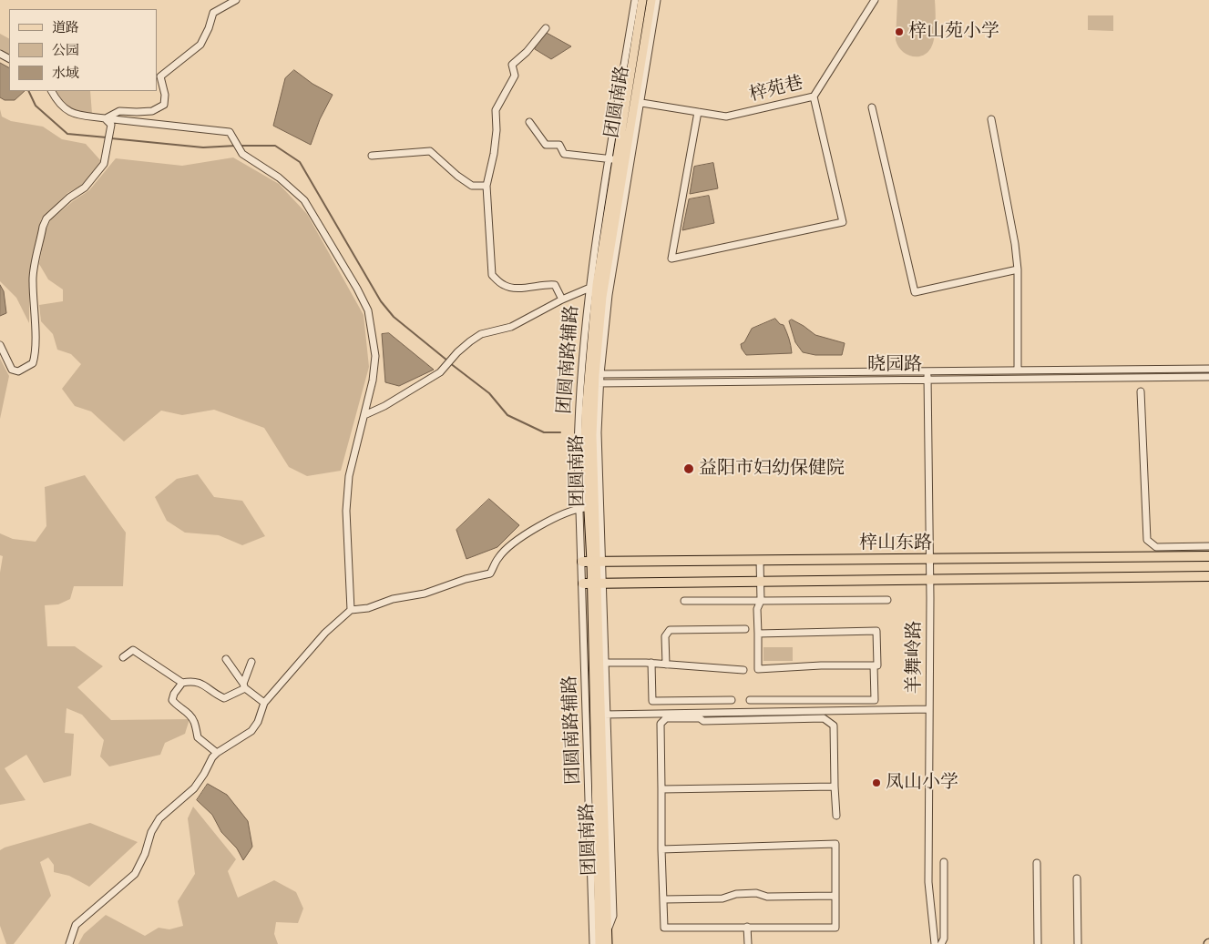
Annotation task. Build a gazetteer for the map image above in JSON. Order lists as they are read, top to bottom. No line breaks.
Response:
{"streets":{"highway":["梓山东路"],"main road":["团圆南路"],"street":["梓苑巷","团圆南路辅路","晓园路","羊舞岭路"]},"crossings":[["梓苑巷","团圆南路"],["团圆南路","团圆南路辅路"],["团圆南路","晓园路"],["团圆南路","梓山东路"],["团圆南路辅路","晓园路"],["团圆南路辅路","梓山东路"],["晓园路","羊舞岭路"],["梓山东路","羊舞岭路"]],"places":["梓山苑小学","益阳市妇幼保健院","凤山小学"],"legend":["道路","公园","水域"]}
